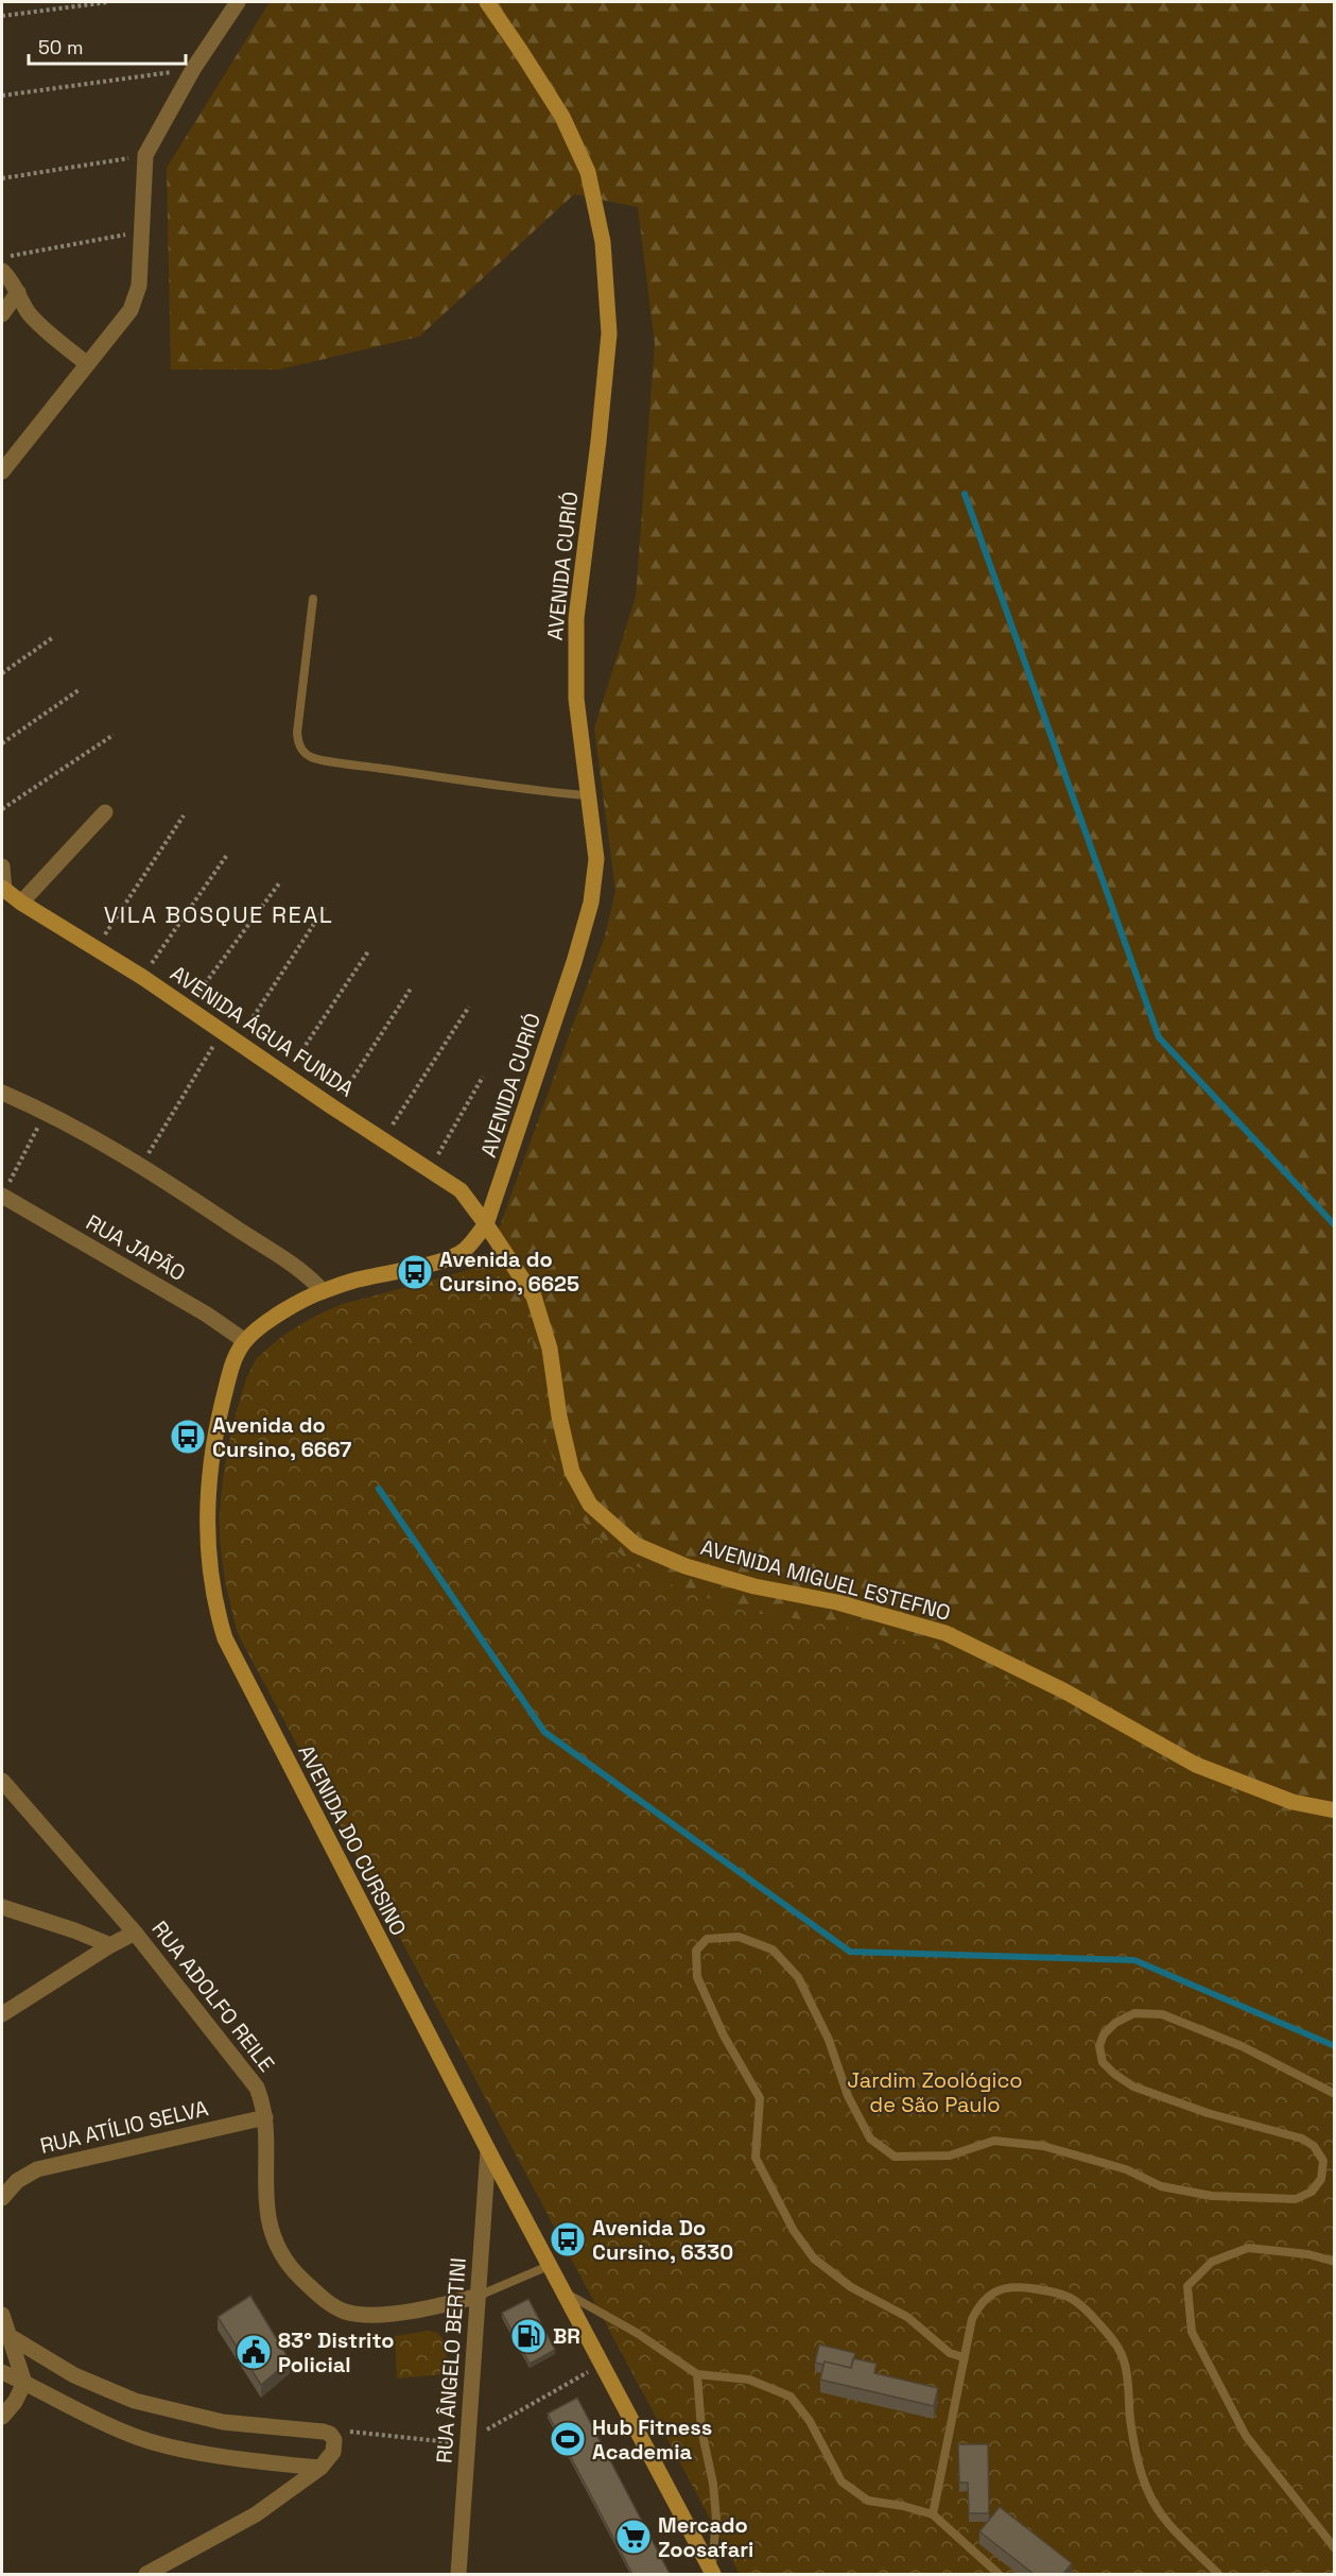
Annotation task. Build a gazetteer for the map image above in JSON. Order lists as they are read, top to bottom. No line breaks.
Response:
{"streets":{"main road":["AVENIDA CURIÓ","AVENIDA ÁGUA FUNDA","AVENIDA MIGUEL ESTEFNO","AVENIDA DO CURSINO"],"street":["RUA JAPÃO","RUA ADOLFO REILE","RUA ATÍLIO SELVA","RUA ÂNGELO BERTINI"]},"crossings":[["AVENIDA CURIÓ","AVENIDA ÁGUA FUNDA"],["AVENIDA CURIÓ","AVENIDA MIGUEL ESTEFNO"],["AVENIDA CURIÓ","AVENIDA DO CURSINO"],["AVENIDA ÁGUA FUNDA","AVENIDA MIGUEL ESTEFNO"],["AVENIDA ÁGUA FUNDA","AVENIDA DO CURSINO"],["RUA JAPÃO","AVENIDA DO CURSINO"],["AVENIDA MIGUEL ESTEFNO","AVENIDA DO CURSINO"],["AVENIDA DO CURSINO","RUA ÂNGELO BERTINI"],["RUA ADOLFO REILE","RUA ATÍLIO SELVA"],["RUA ADOLFO REILE","RUA ÂNGELO BERTINI"]],"districts":["VILA BOSQUE REAL"],"parks":["Jardim Zoológico de São Paulo"],"places":{"bus stop":["Avenida do Cursino, 6625","Avenida do Cursino, 6667","Avenida Do Cursino, 6330"],"fuel station":["BR"],"public building":["83° Distrito Policial"],"sports":["Hub Fitness Academia"],"supermarket":["Mercado Zoosafari"]},"scale_bar":"50 m"}
